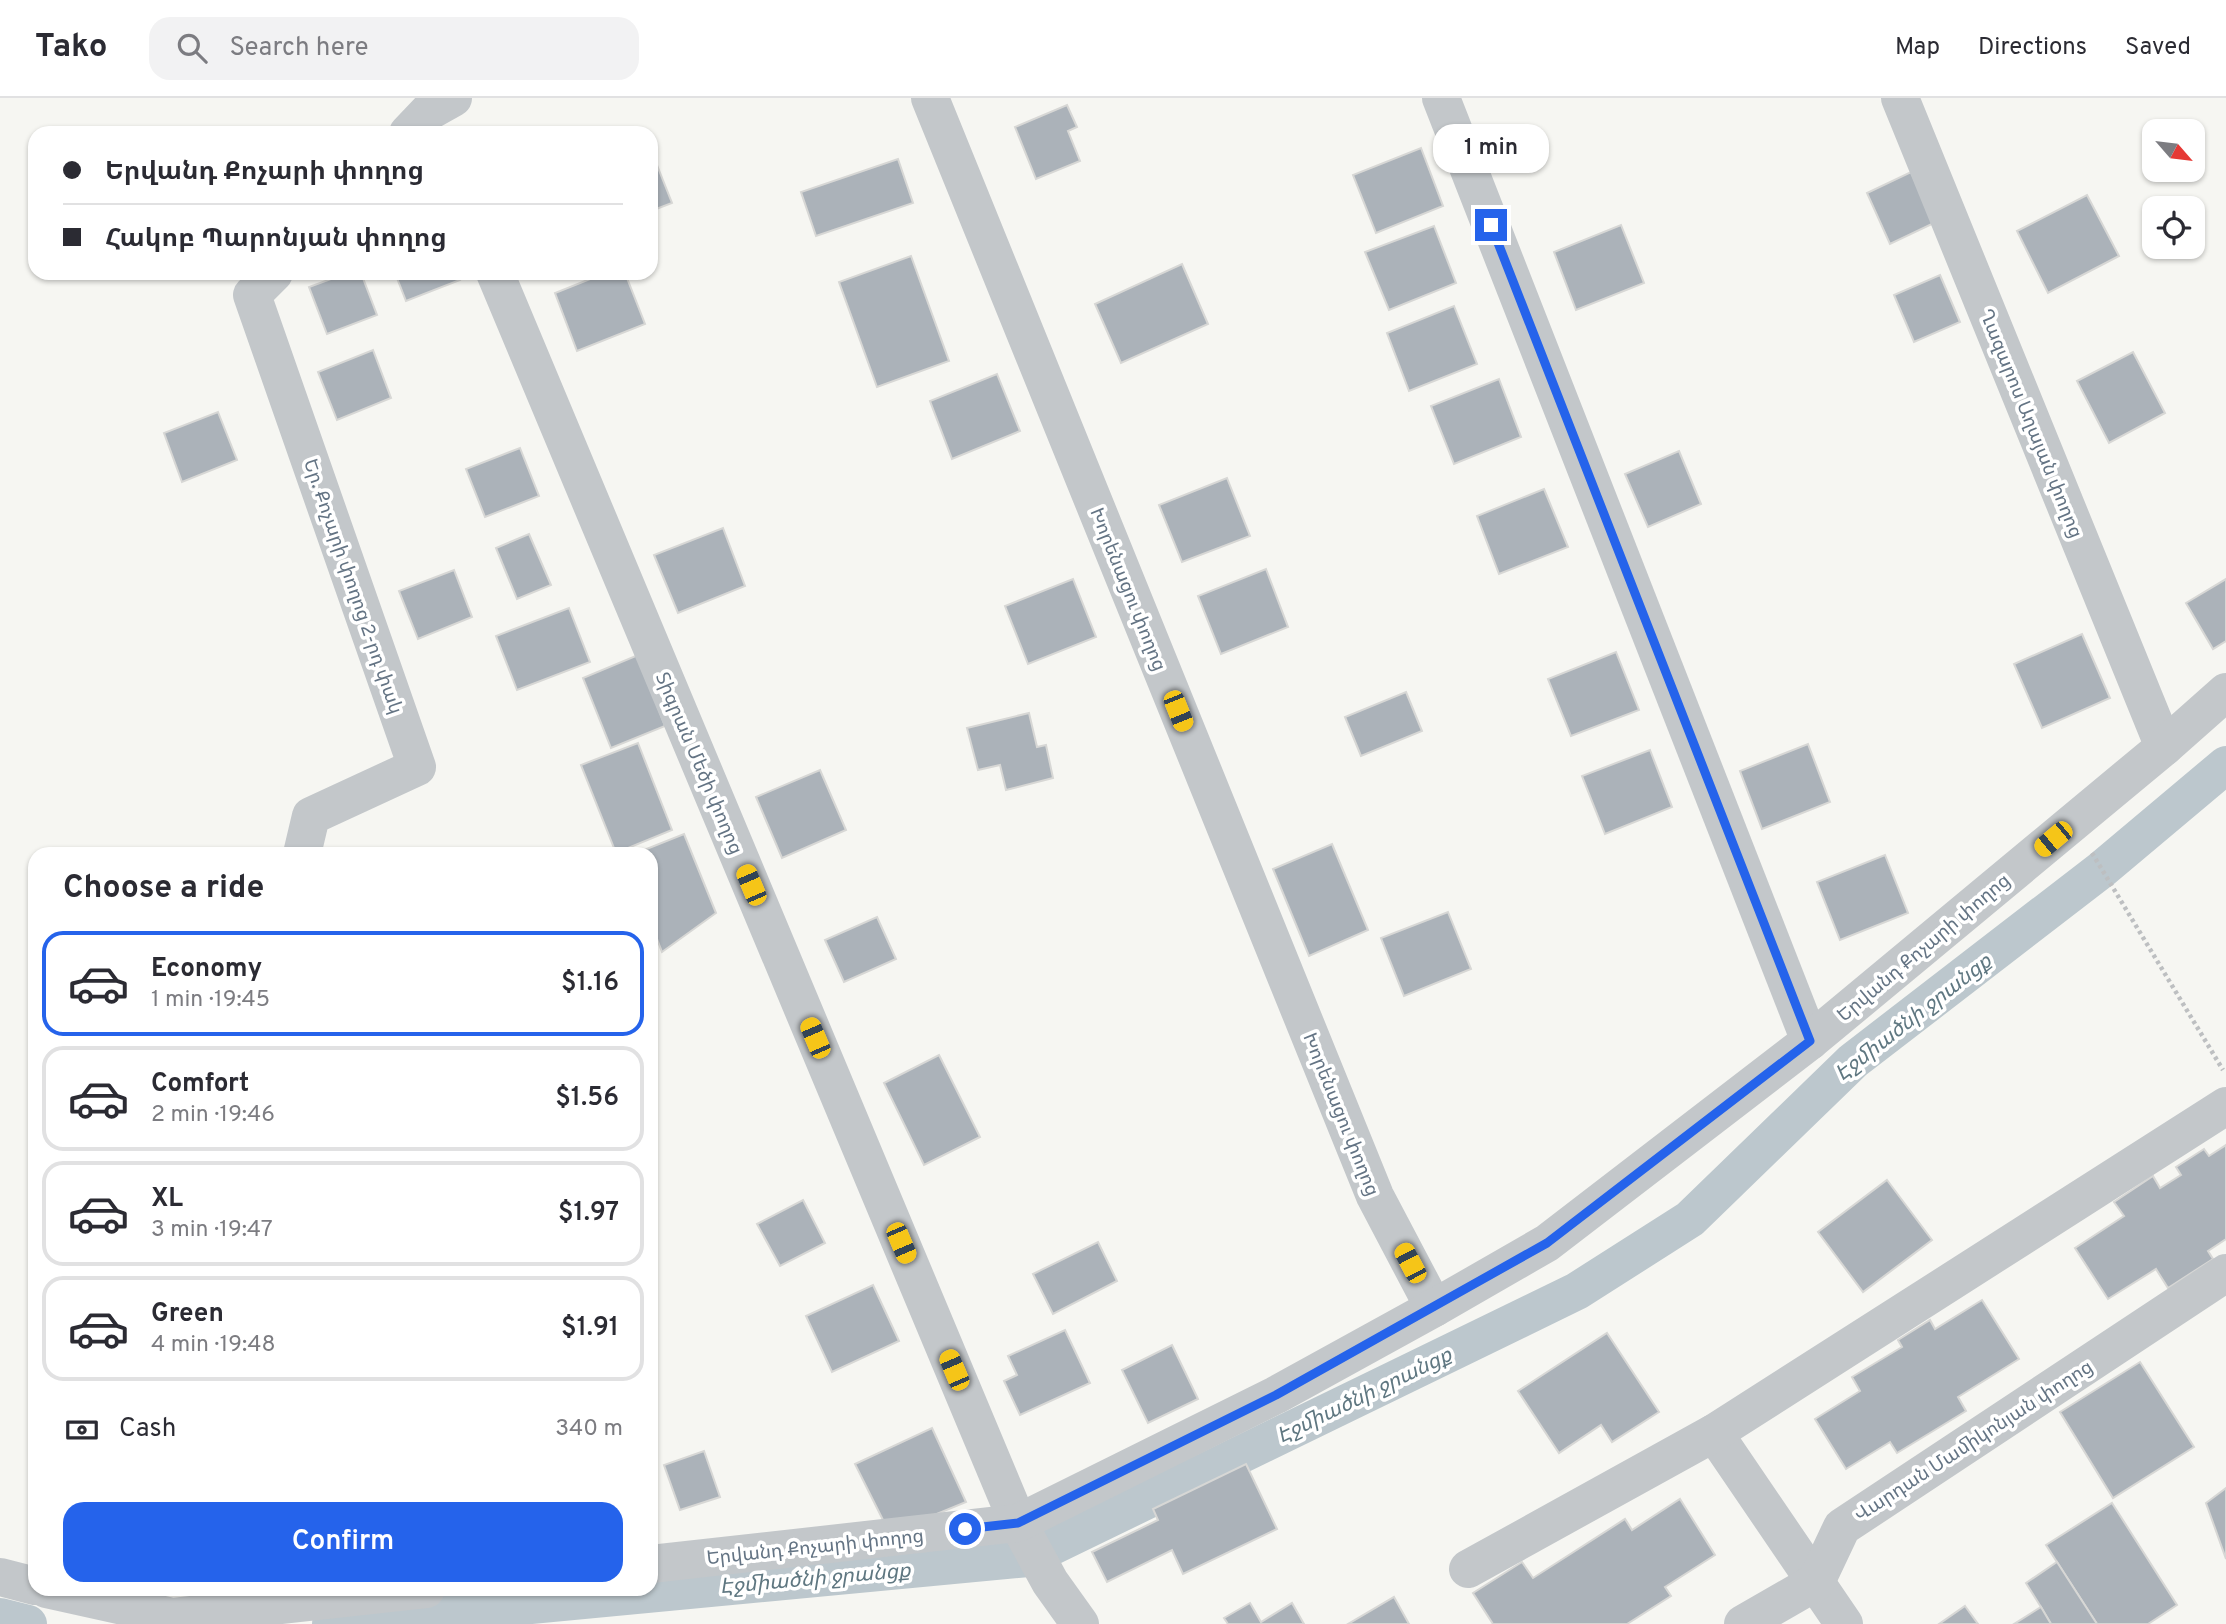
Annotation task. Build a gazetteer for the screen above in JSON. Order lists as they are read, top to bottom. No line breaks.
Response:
{"streets":{"street":["Ղազարոս Աղայան փողոց","Եր. Քոչարի փողոց 2-րդ փակ","Խորենացու փողոց","Տիգրան Մեծի փողոց","Երվանդ Քոչարի փողոց","Վարդան Մամիկոնյան փողոց"]},"crossings":[["Ղազարոս Աղայան փողոց","Երվանդ Քոչարի փողոց"],["Խորենացու փողոց","Երվանդ Քոչարի փողոց"],["Տիգրան Մեծի փողոց","Երվանդ Քոչարի փողոց"]],"water":["Էջմիածնի ջրանցք"],"north":"bottom right","page":{"header":"Tako","search":"Search here","nav":["Map","Directions","Saved"],"bubble":"1 min","banner":["Երվանդ Քոչարի փողոց","Հակոբ Պարոնյան փողոց"],"heading":"Choose a ride","list":[{"name":"Economy","note":"1 min · 19:45","value":"$1.16"},{"name":"Comfort","note":"2 min · 19:46","value":"$1.56"},{"name":"XL","note":"3 min · 19:47","value":"$1.97"},{"name":"Green","note":"4 min · 19:48","value":"$1.91"}],"pay":["Cash","340 m"],"buttons":"Confirm"}}
